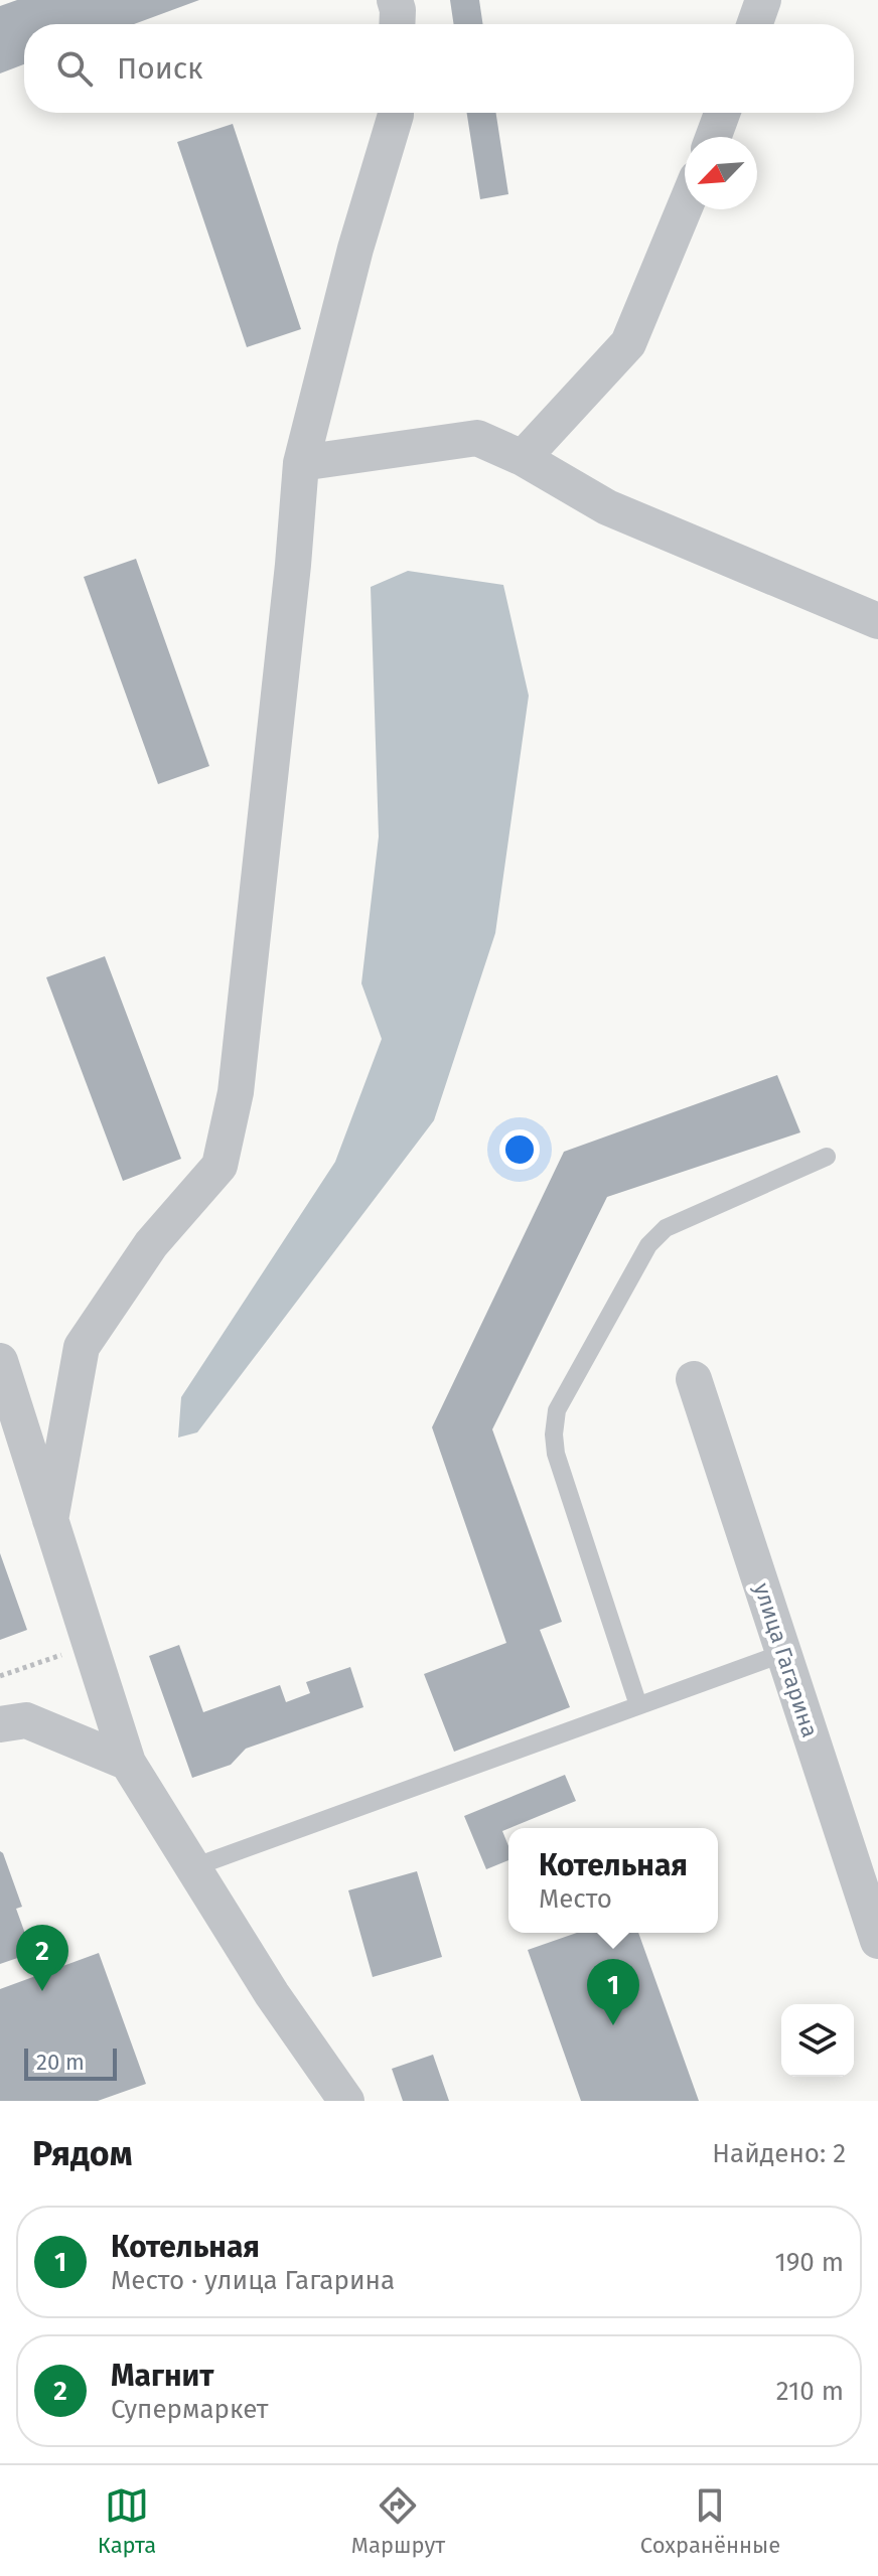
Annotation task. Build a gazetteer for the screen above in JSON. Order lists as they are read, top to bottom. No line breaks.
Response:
{"streets":{"street":["улица Гагарина"]},"scale_bar":"20 m","north":"bottom left","page":{"search":"Поиск","popup":["Котельная","Место"],"pins":["2","1"],"scale":"20 m","heading":["Рядом","Найдено: 2"],"list":[{"mark":"1","name":"Котельная","note":"Место · улица Гагарина","value":"190 m"},{"mark":"2","name":"Магнит","note":"Супермаркет","value":"210 m"}],"nav":["Карта","Маршрут","Сохранённые"]}}
